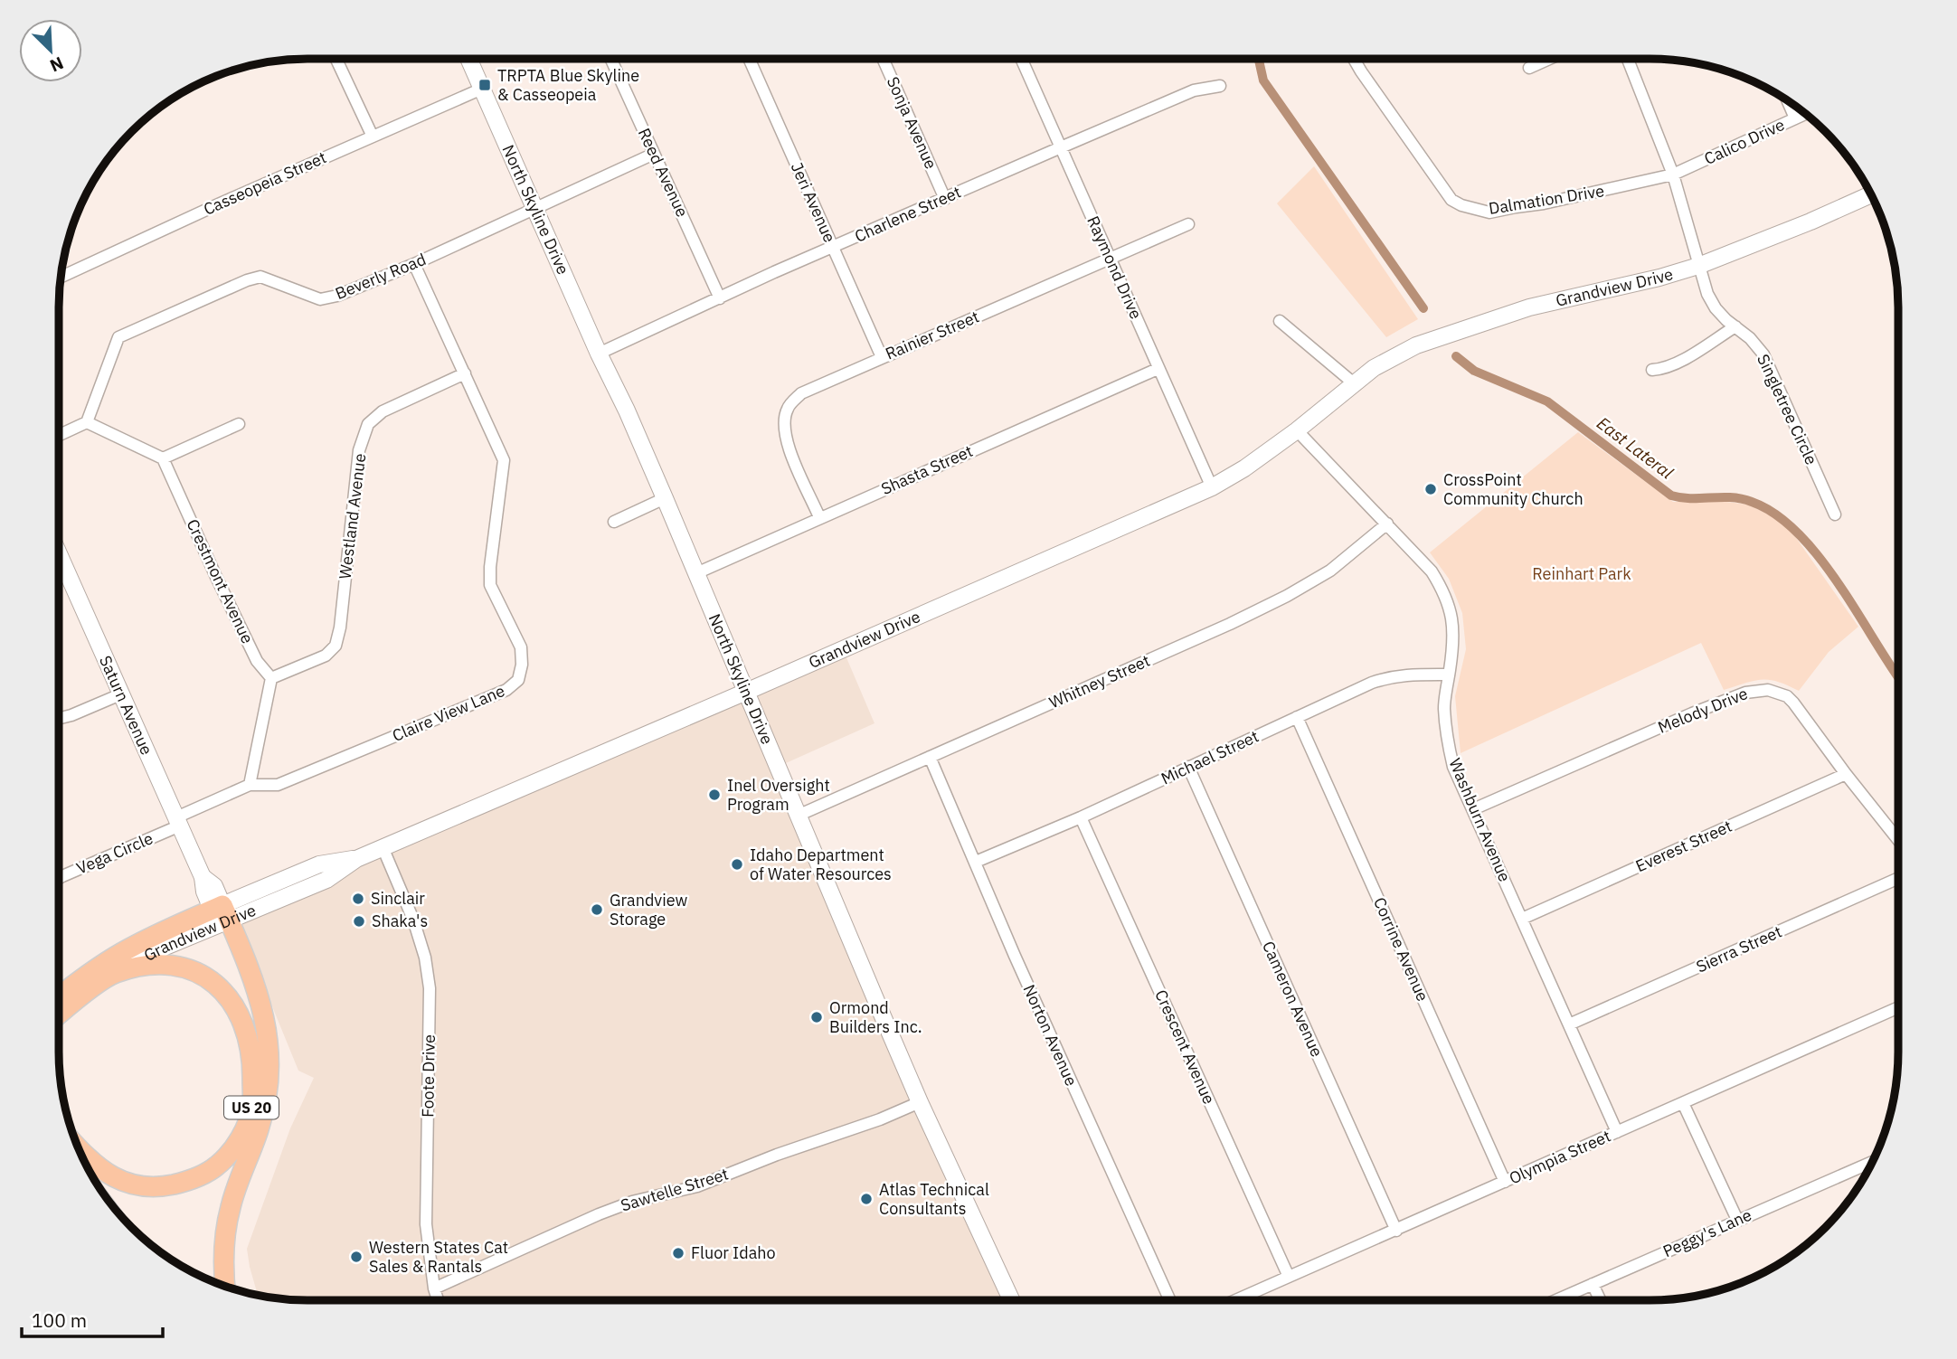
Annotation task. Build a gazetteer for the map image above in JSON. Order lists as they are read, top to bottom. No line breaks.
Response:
{"streets":{"highway":["Grandview Drive","US 20"],"main road":["North Skyline Drive","Saturn Avenue"],"street":["Sonja Avenue","Calico Drive","Reed Avenue","Casseopeia Street","Dalmation Drive","Jeri Avenue","Charlene Street","Raymond Drive","Beverly Road","Rainier Street","Singletree Circle","Shasta Street","Westland Avenue","Crestmont Avenue","Whitney Street","Melody Drive","Claire View Lane","Michael Street","Washburn Avenue","Everest Street","Vega Circle","Corrine Avenue","Sierra Street","Cameron Avenue","Norton Avenue","Crescent Avenue","Foote Drive","Olympia Street","Sawtelle Street","Peggy's Lane"]},"crossings":[["Sonja Avenue","Charlene Street"],["Calico Drive","Dalmation Drive"],["Calico Drive","Singletree Circle"],["Reed Avenue","Charlene Street"],["Reed Avenue","Beverly Road"],["Casseopeia Street","North Skyline Drive"],["Dalmation Drive","Singletree Circle"],["Jeri Avenue","Charlene Street"],["Jeri Avenue","Rainier Street"],["North Skyline Drive","Charlene Street"],["North Skyline Drive","Beverly Road"],["North Skyline Drive","Grandview Drive"],["North Skyline Drive","Shasta Street"],["North Skyline Drive","Whitney Street"],["North Skyline Drive","Sawtelle Street"],["Charlene Street","Raymond Drive"],["Raymond Drive","Grandview Drive"],["Raymond Drive","Rainier Street"],["Raymond Drive","Shasta Street"],["Beverly Road","Claire View Lane"],["Grandview Drive","Singletree Circle"],["Grandview Drive","Saturn Avenue"],["Grandview Drive","Washburn Avenue"],["Grandview Drive","Foote Drive"],["Grandview Drive","US 20"],["Rainier Street","Shasta Street"],["Westland Avenue","Crestmont Avenue"],["Westland Avenue","Claire View Lane"],["Whitney Street","Washburn Avenue"],["Whitney Street","Norton Avenue"],["Saturn Avenue","Claire View Lane"],["Saturn Avenue","Vega Circle"],["Melody Drive","Washburn Avenue"],["Melody Drive","Everest Street"],["Claire View Lane","Vega Circle"],["Michael Street","Washburn Avenue"],["Michael Street","Corrine Avenue"],["Michael Street","Cameron Avenue"],["Michael Street","Norton Avenue"],["Michael Street","Crescent Avenue"],["Washburn Avenue","Everest Street"],["Washburn Avenue","Sierra Street"],["Washburn Avenue","Olympia Street"],["Corrine Avenue","Olympia Street"],["Cameron Avenue","Olympia Street"],["Crescent Avenue","Olympia Street"],["Foote Drive","Sawtelle Street"]],"water":["East Lateral"],"parks":["Reinhart Park"],"places":{"transit":["TRPTA Blue Skyline & Casseopeia"],"other":["CrossPoint Community Church","Inel Oversight Program","Idaho Department of Water Resources","Sinclair","Grandview Storage","Shaka's","Ormond Builders Inc.","Atlas Technical Consultants","Fluor Idaho","Western States Cat Sales & Rantals"]},"scale_bar":"100 m","north":"bottom right"}
